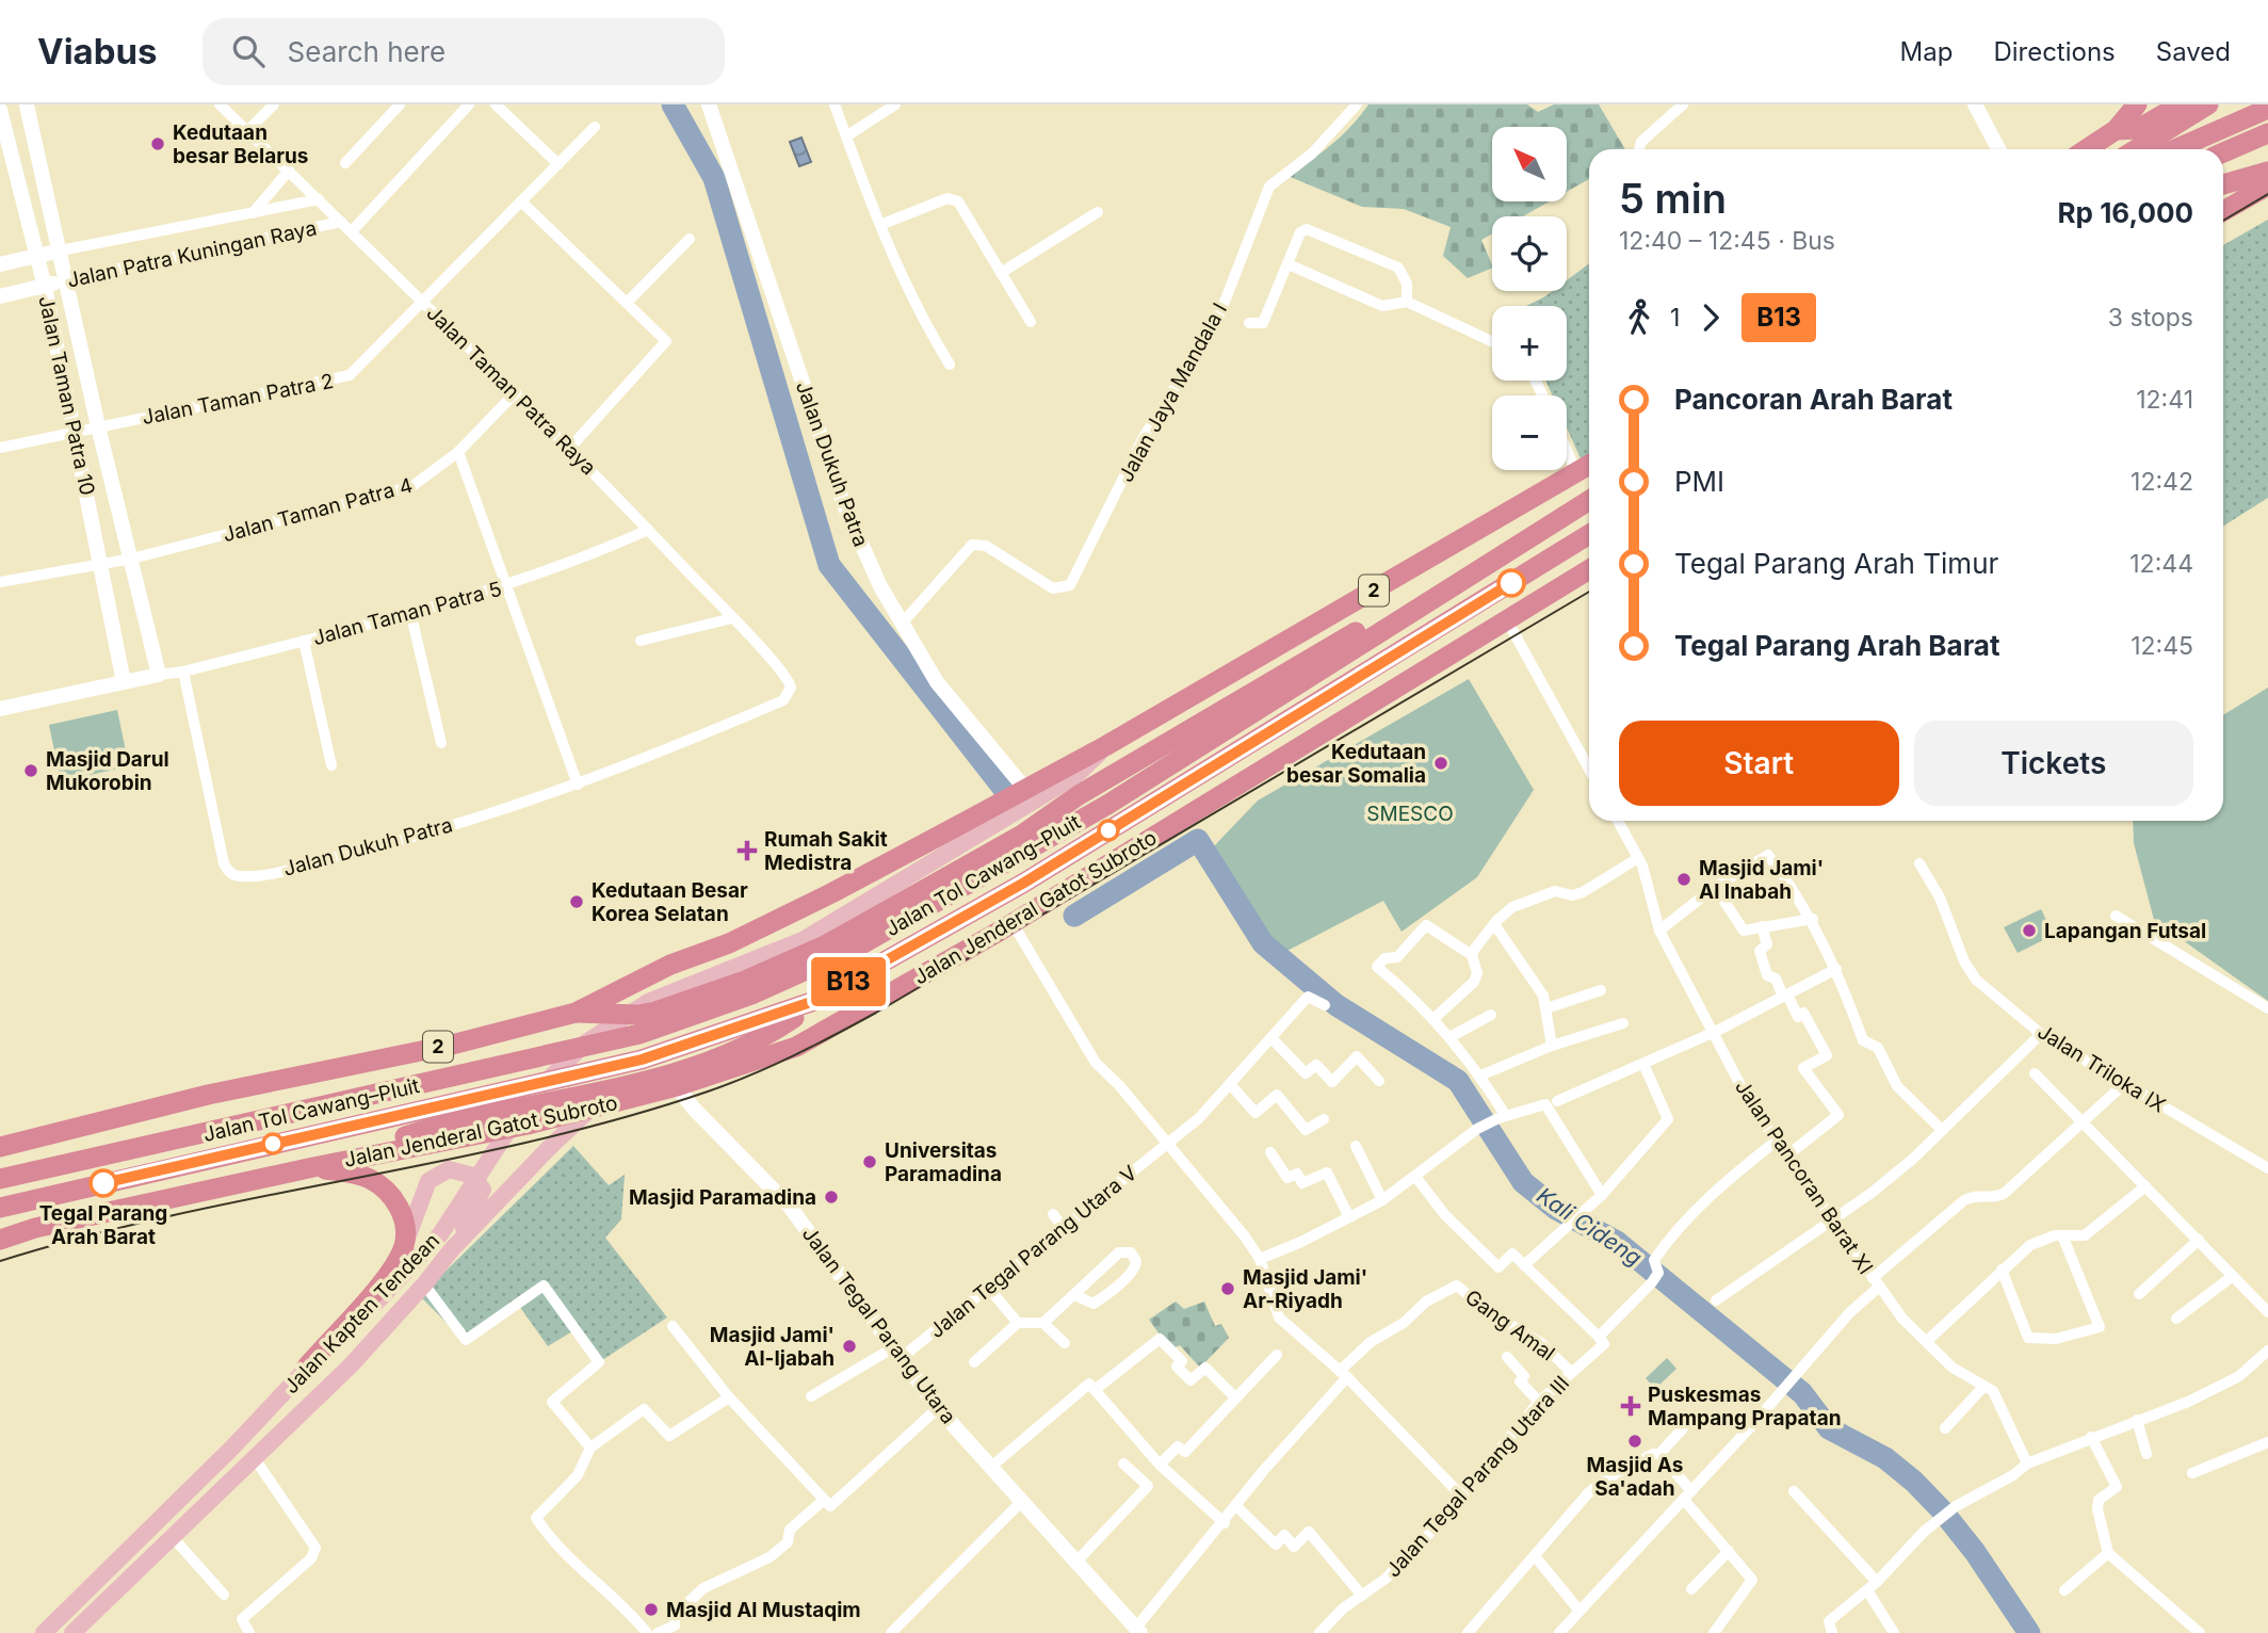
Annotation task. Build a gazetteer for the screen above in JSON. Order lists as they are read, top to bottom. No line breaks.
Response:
{"streets":{"highway":["2","Jalan Tol Cawang–Pluit","Jalan Jenderal Gatot Subroto"],"main road":["Jalan Kapten Tendean"],"street":["Jalan Patra Kuningan Raya","Jalan Taman Patra Raya","Jalan Jaya Mandala I","Jalan Taman Patra 10","Jalan Taman Patra 2","Jalan Dukuh Patra","Jalan Taman Patra 4","Jalan Taman Patra 5","Jalan Triloka IX","Jalan Pancoran Barat XI","Jalan Tegal Parang Utara V","Jalan Tegal Parang Utara","Gang Amal","Jalan Tegal Parang Utara III"]},"crossings":[["Jalan Patra Kuningan Raya","Jalan Taman Patra Raya"],["Jalan Patra Kuningan Raya","Jalan Taman Patra 10"],["Jalan Taman Patra Raya","Jalan Taman Patra 2"],["Jalan Taman Patra Raya","Jalan Dukuh Patra"],["Jalan Taman Patra Raya","Jalan Taman Patra 4"],["Jalan Taman Patra Raya","Jalan Taman Patra 5"],["Jalan Jaya Mandala I","Jalan Dukuh Patra"],["Jalan Taman Patra 10","Jalan Taman Patra 2"],["Jalan Taman Patra 10","Jalan Taman Patra 4"],["Jalan Taman Patra 10","Jalan Taman Patra 5"],["Jalan Dukuh Patra","2"],["Jalan Dukuh Patra","Jalan Taman Patra 5"],["Jalan Jenderal Gatot Subroto","Jalan Kapten Tendean"],["Jalan Jenderal Gatot Subroto","Jalan Tegal Parang Utara"],["Jalan Pancoran Barat XI","Jalan Tegal Parang Utara III"],["Jalan Tegal Parang Utara V","Jalan Tegal Parang Utara"],["Gang Amal","Jalan Tegal Parang Utara III"]],"water":["Kali Cideng"],"parks":["SMESCO"],"places":{"other":["Kedutaan besar Belarus","Kedutaan besar Somalia","Masjid Darul Mukorobin","Masjid Jami' Al Inabah","Kedutaan Besar Korea Selatan","Lapangan Futsal","Universitas Paramadina","Tegal Parang Arah Barat","Masjid Paramadina","Masjid Jami' Ar-Riyadh","Masjid Jami' Al-Ijabah","Masjid As Sa'adah","Masjid Al Mustaqim"],"health":["Rumah Sakit Medistra","Puskesmas Mampang Prapatan"]},"lines":["bus line B13"],"north":"top left","page":{"header":"Viabus","search":"Search here","nav":["Map","Directions","Saved"],"on_map":"B13","map_buttons":["+","−"],"heading":["5 min","12:40 – 12:45 · Bus","Rp 16,000"],"legs":["1","B13","3 stops"],"list":[{"name":"Pancoran Arah Barat","value":"12:41"},{"name":"PMI","value":"12:42"},{"name":"Tegal Parang Arah Timur","value":"12:44"},{"name":"Tegal Parang Arah Barat","value":"12:45"}],"buttons":["Start","Tickets"]}}
